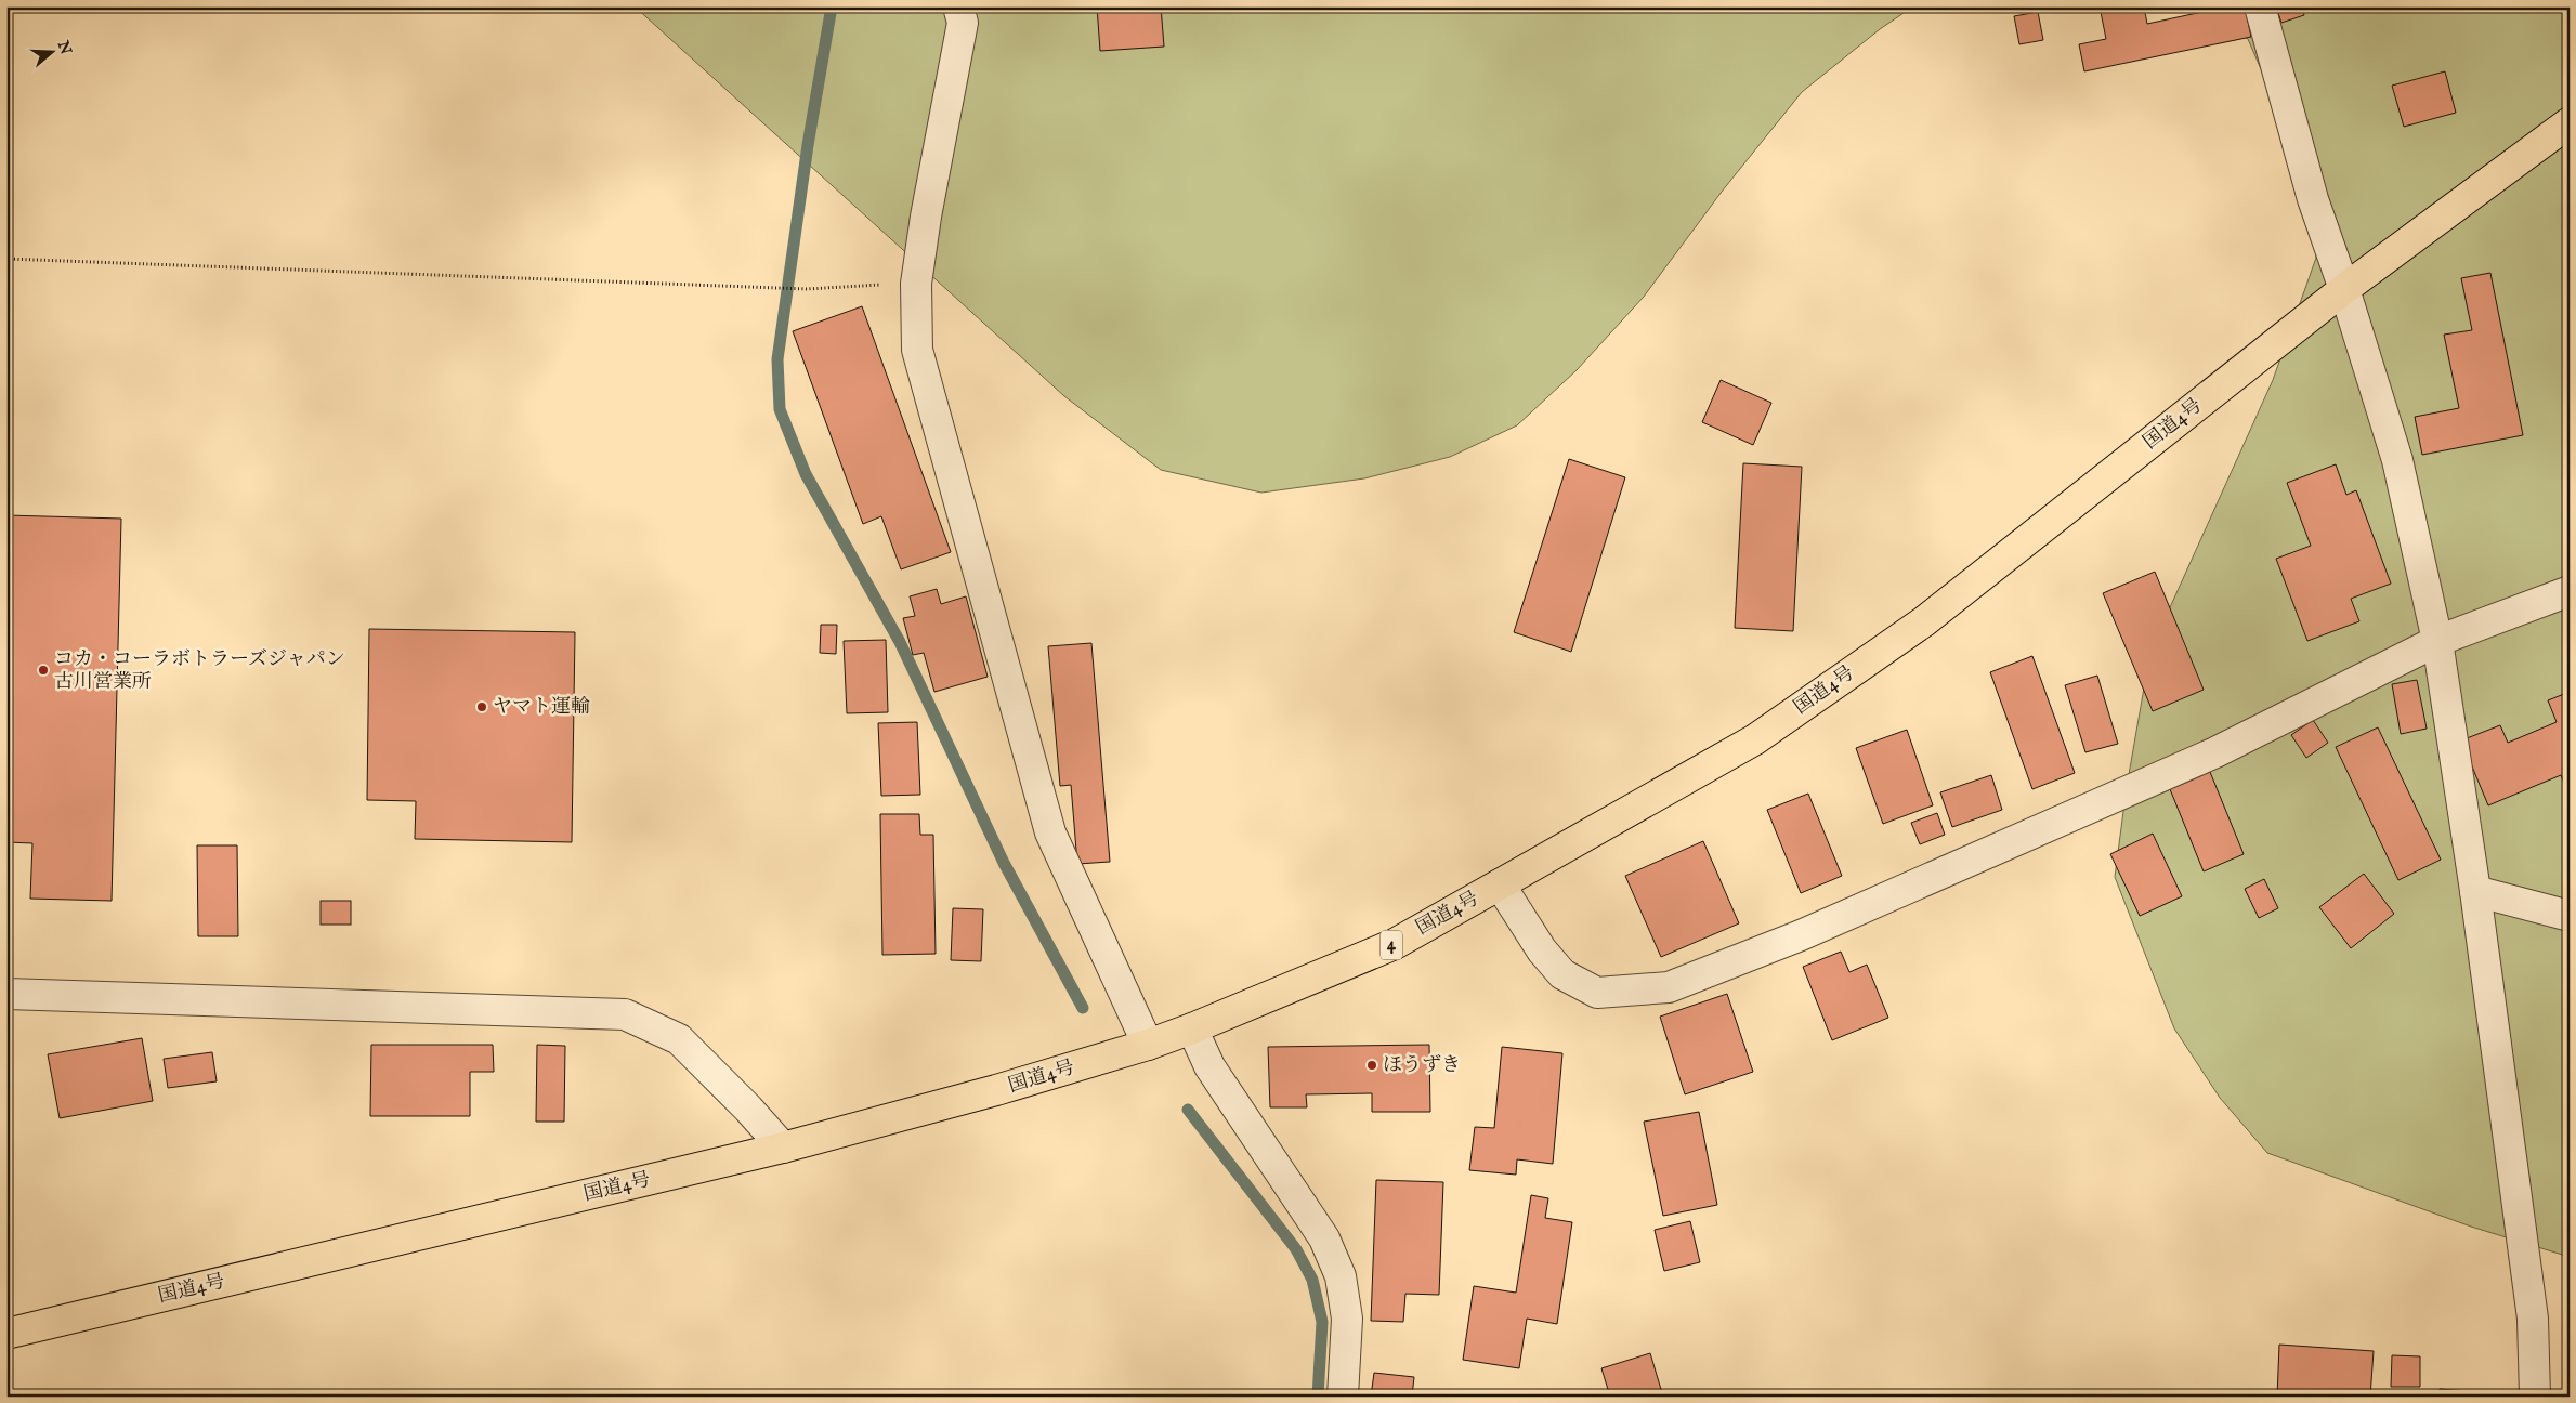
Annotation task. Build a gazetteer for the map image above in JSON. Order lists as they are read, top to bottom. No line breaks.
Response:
{"streets":{"highway":["国道4号","4"]},"places":["コカ・コーラボトラーズジャパン 古川営業所","ヤマト運輸","ほうずき"],"north":"right"}
